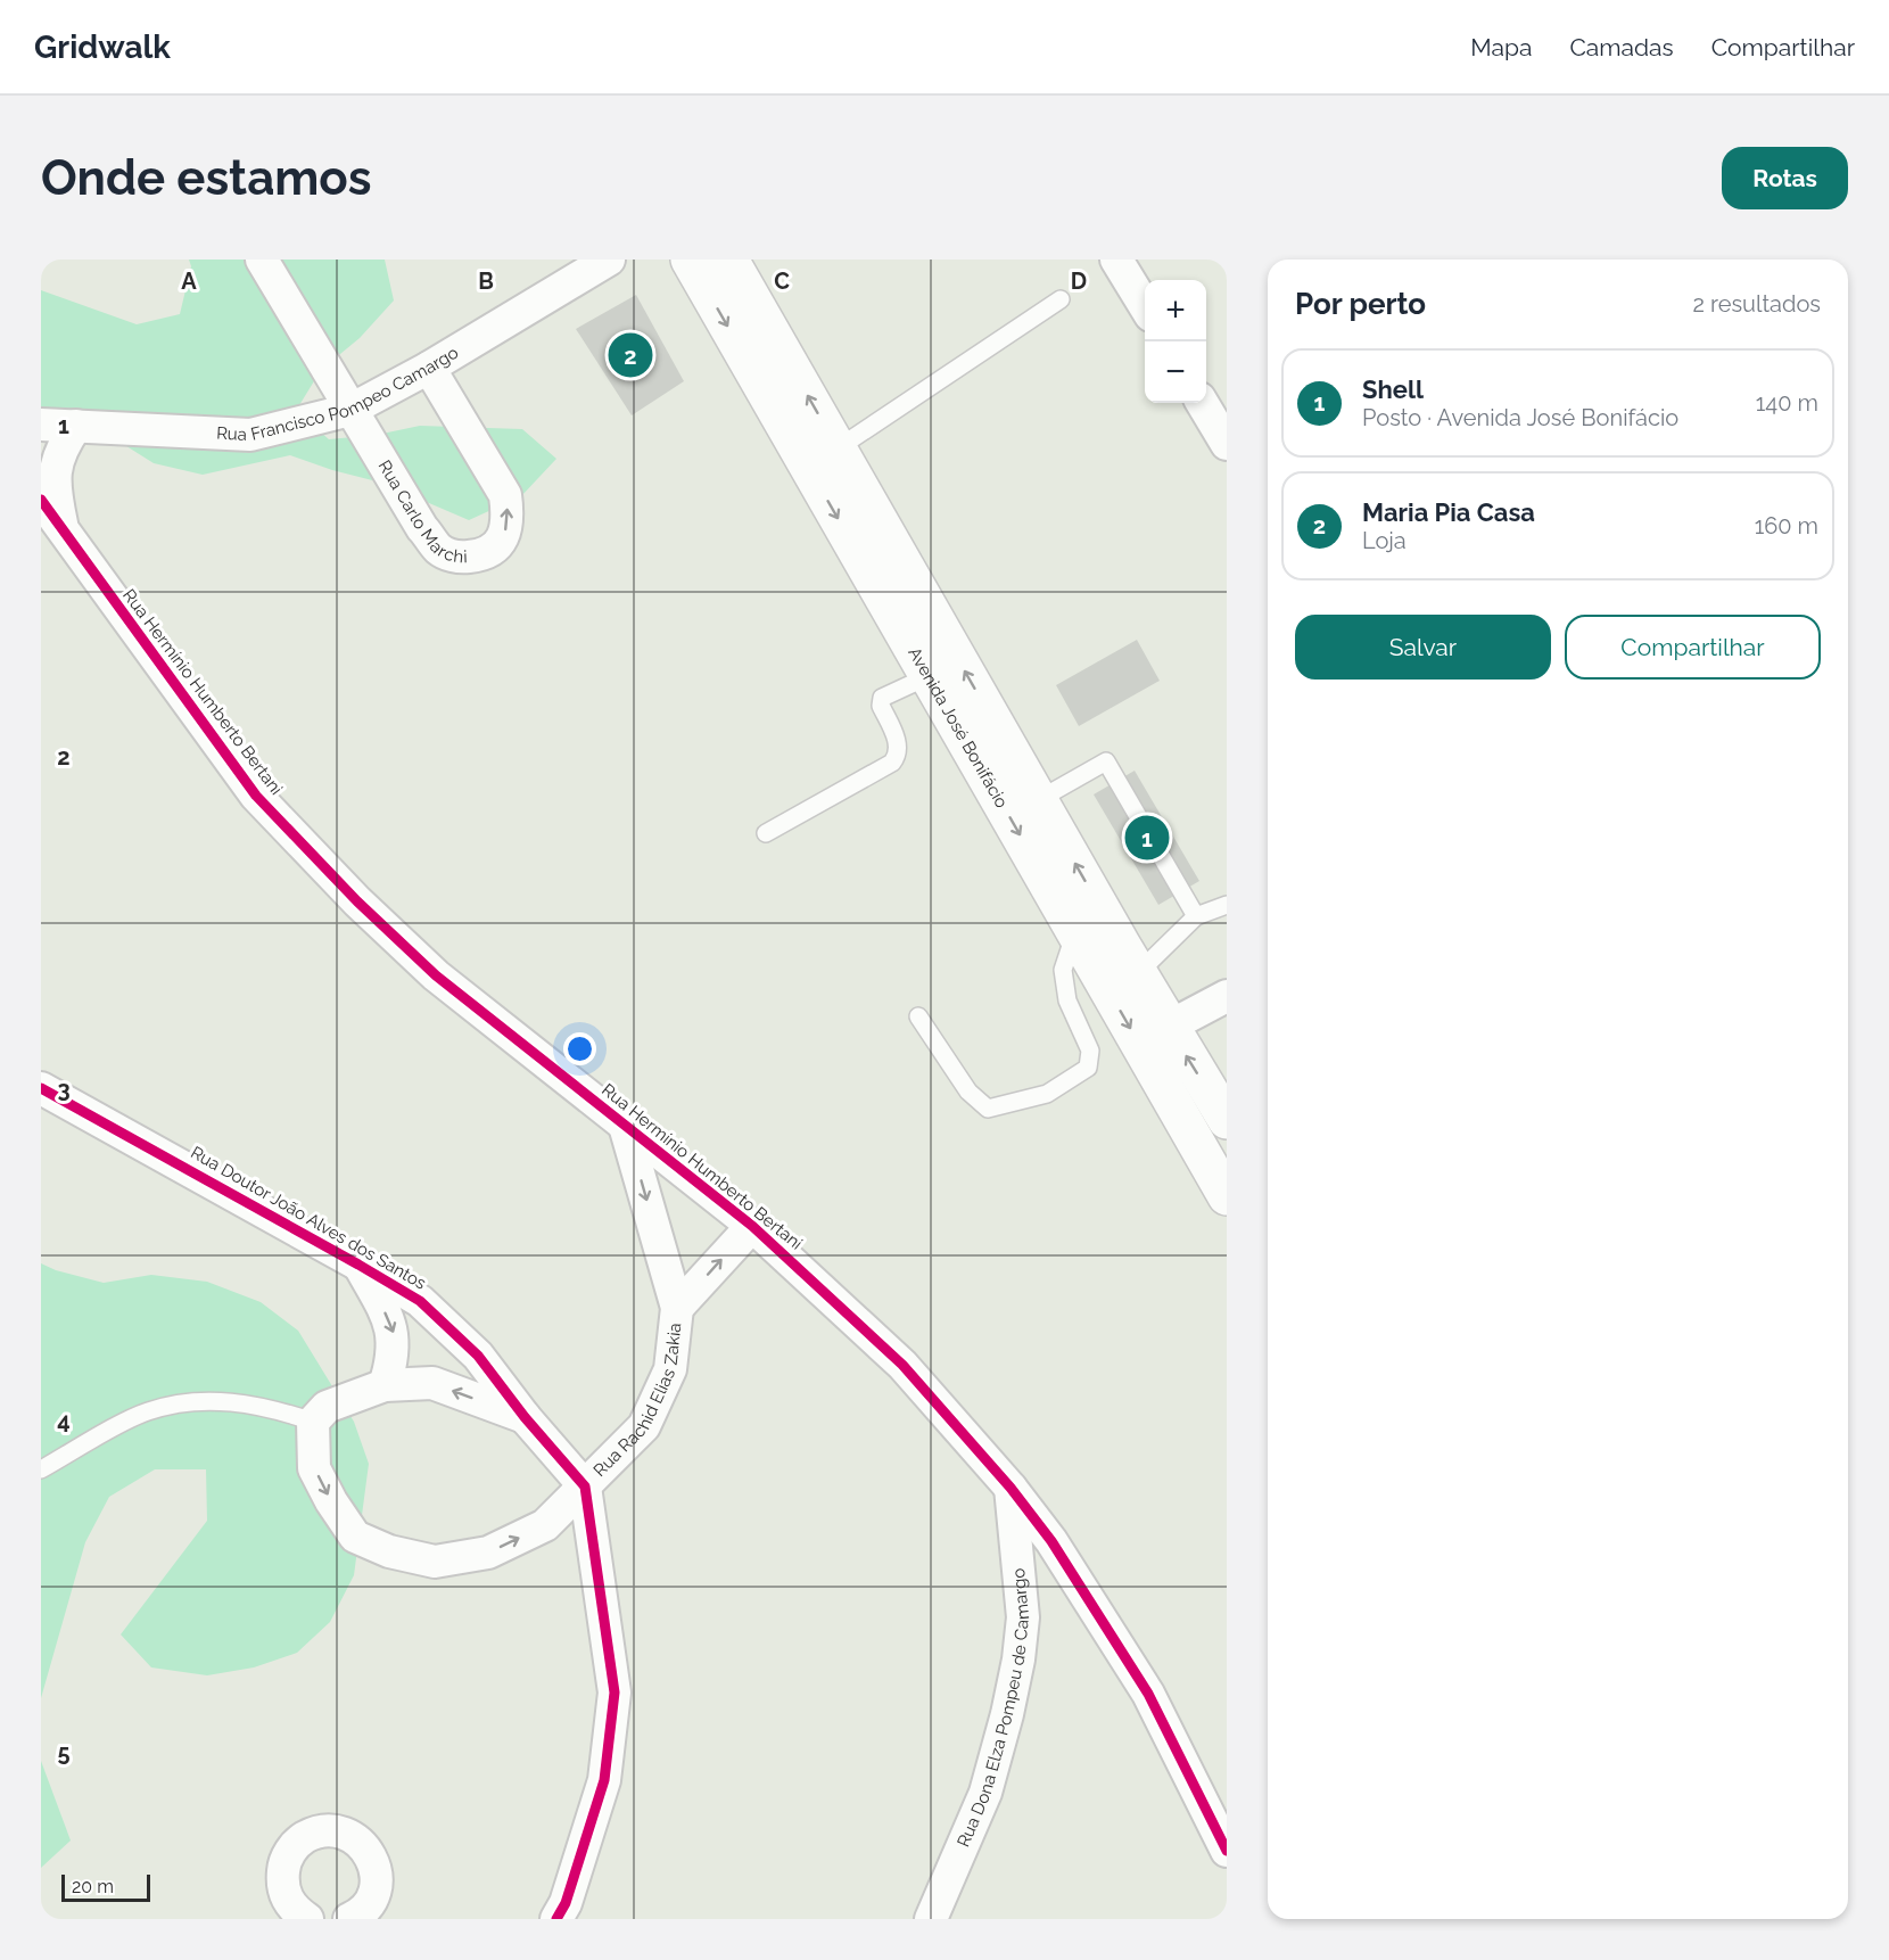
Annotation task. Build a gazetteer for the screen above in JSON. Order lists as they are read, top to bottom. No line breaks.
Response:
{"streets":{"main road":["Avenida José Bonifácio"],"street":["Rua Francisco Pompeo Camargo","Rua Carlo Marchi","Rua Hermínio Humberto Bertani","Rua Doutor João Alves dos Santos","Rua Rachid Elias Zakia","Rua Dona Elza Pompeu de Camargo"]},"crossings":[["Rua Francisco Pompeo Camargo","Rua Carlo Marchi"],["Rua Hermínio Humberto Bertani","Rua Rachid Elias Zakia"],["Rua Hermínio Humberto Bertani","Rua Dona Elza Pompeu de Camargo"],["Rua Doutor João Alves dos Santos","Rua Rachid Elias Zakia"]],"scale_bar":"20 m","page":{"header":"Gridwalk","nav":["Mapa","Camadas","Compartilhar"],"buttons":["Rotas",["Salvar","Compartilhar"]],"title":"Onde estamos","heading":["Por perto","2 resultados"],"map_buttons":["+","−"],"pins":["2","1"],"list":[{"mark":"1","name":"Shell","note":"Posto · Avenida José Bonifácio","value":"140 m"},{"mark":"2","name":"Maria Pia Casa","note":"Loja","value":"160 m"}],"scale":"20 m"},"grid":{"columns":["A","B","C","D"],"rows":["1","2","3","4","5"]}}
